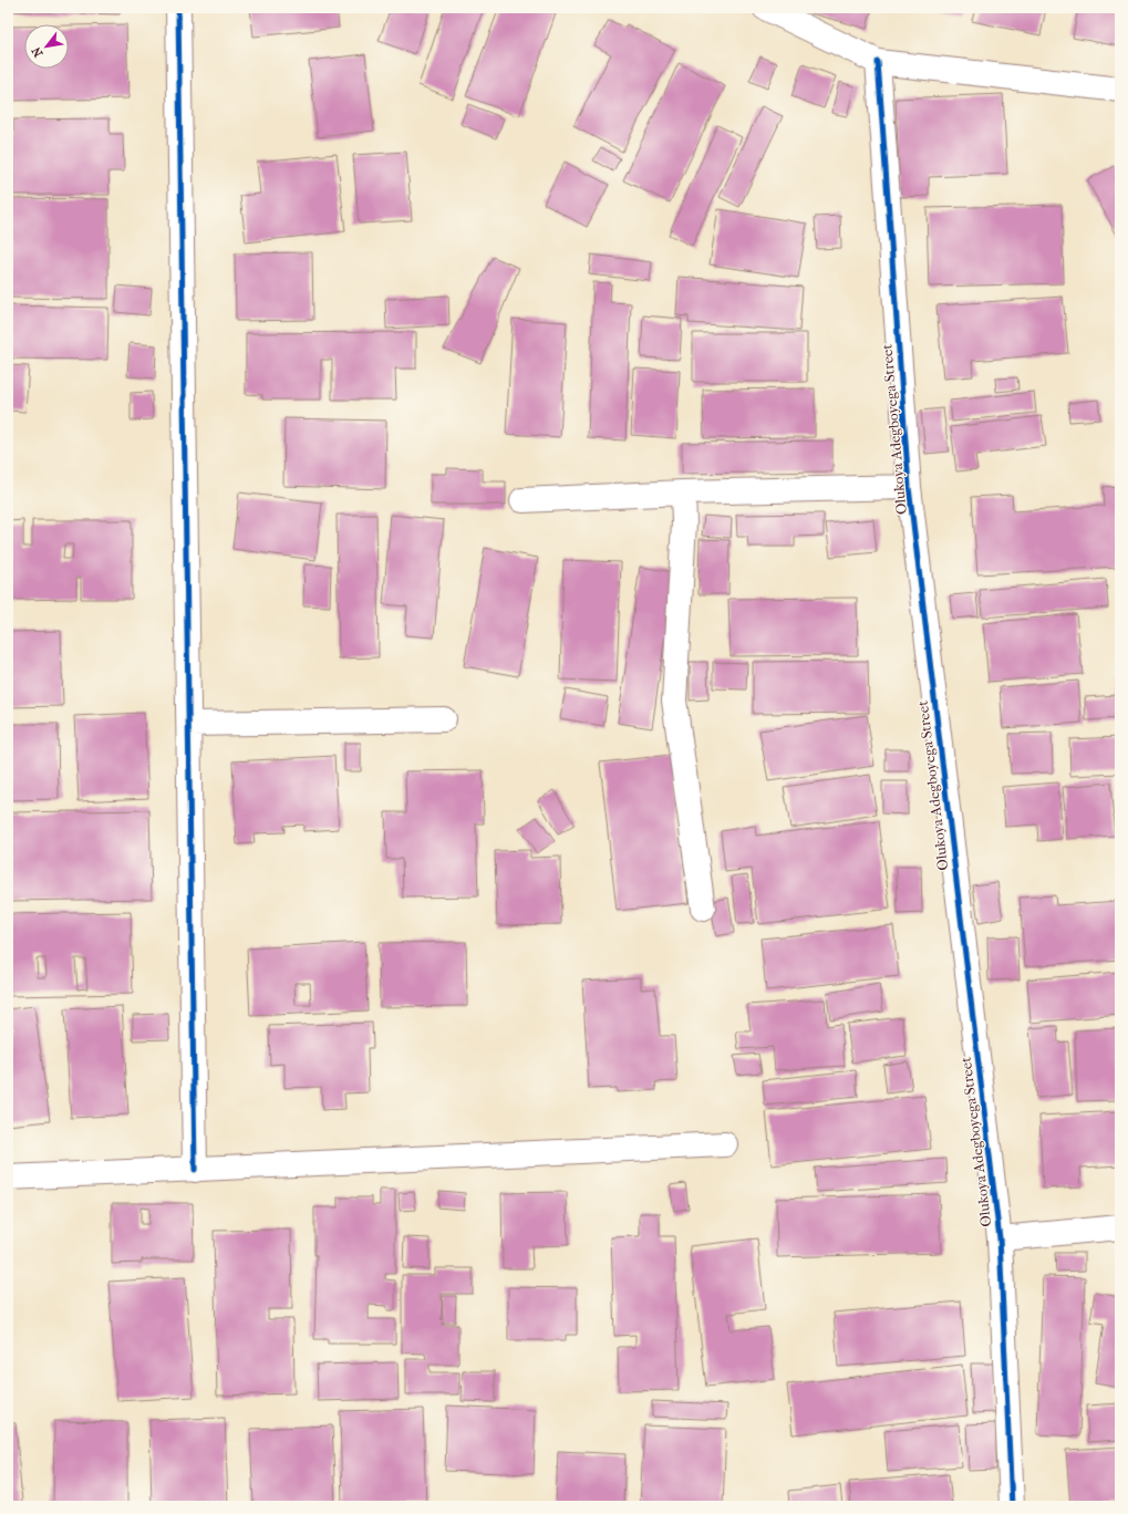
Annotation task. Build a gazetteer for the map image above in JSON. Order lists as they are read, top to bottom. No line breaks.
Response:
{"streets":{"street":["Olukoya Adegboyega Street"]},"north":"bottom left"}
